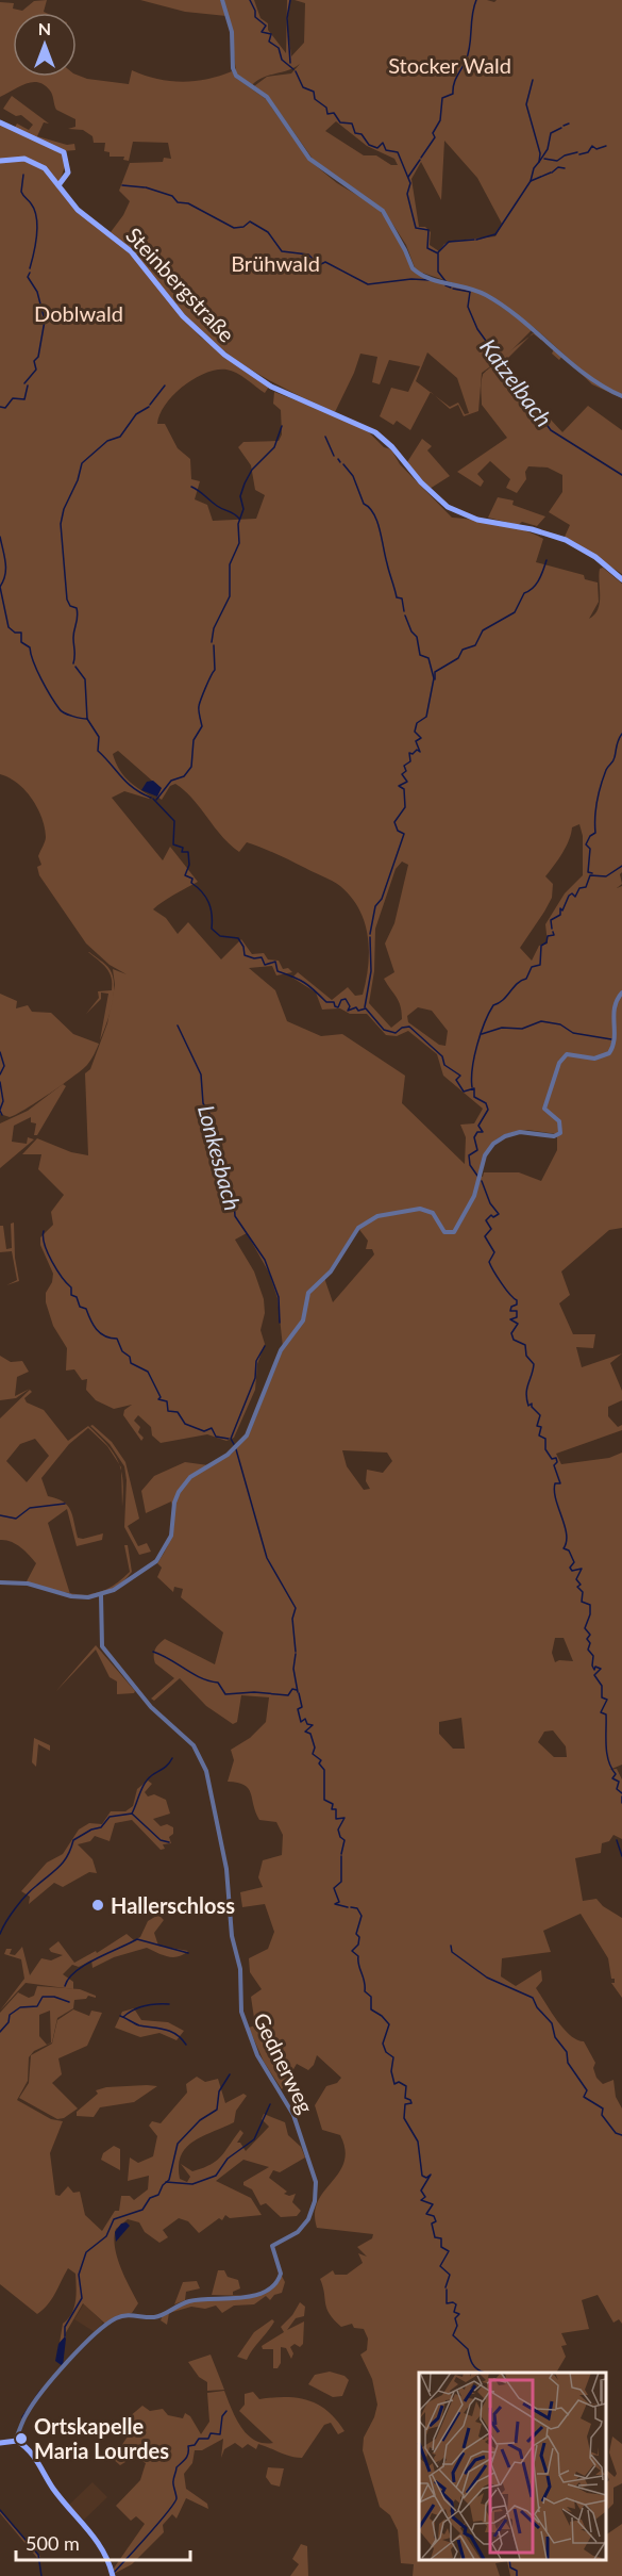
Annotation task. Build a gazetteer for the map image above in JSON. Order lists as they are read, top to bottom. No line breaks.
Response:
{"streets":{"main road":["Steinbergstraße"],"street":["Gednerweg"]},"water":["Katzelbach","Lonkesbach"],"parks":["Stocker Wald","Brühwald","Doblwald"],"places":["Hallerschloss","Ortskapelle Maria Lourdes"],"scale_bar":"500 m","north":"top"}
